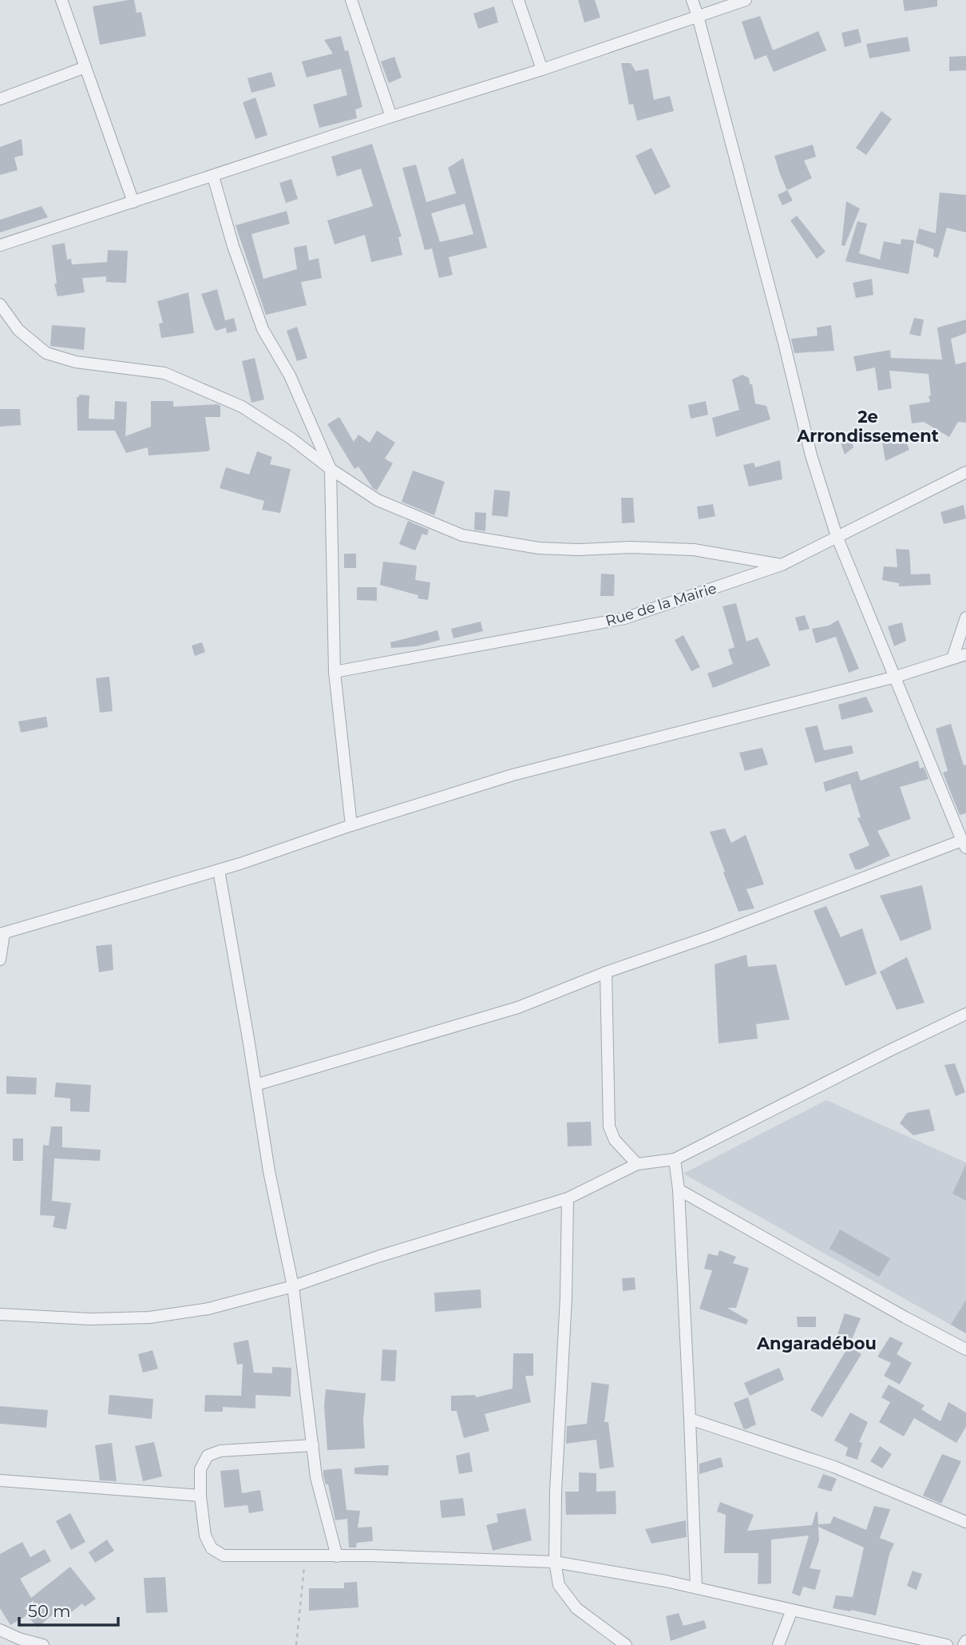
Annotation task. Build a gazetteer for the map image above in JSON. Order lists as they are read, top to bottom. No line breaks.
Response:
{"streets":{"street":["Rue de la Mairie"]},"districts":["2e Arrondissement","Angaradébou"],"scale_bar":"50 m"}
